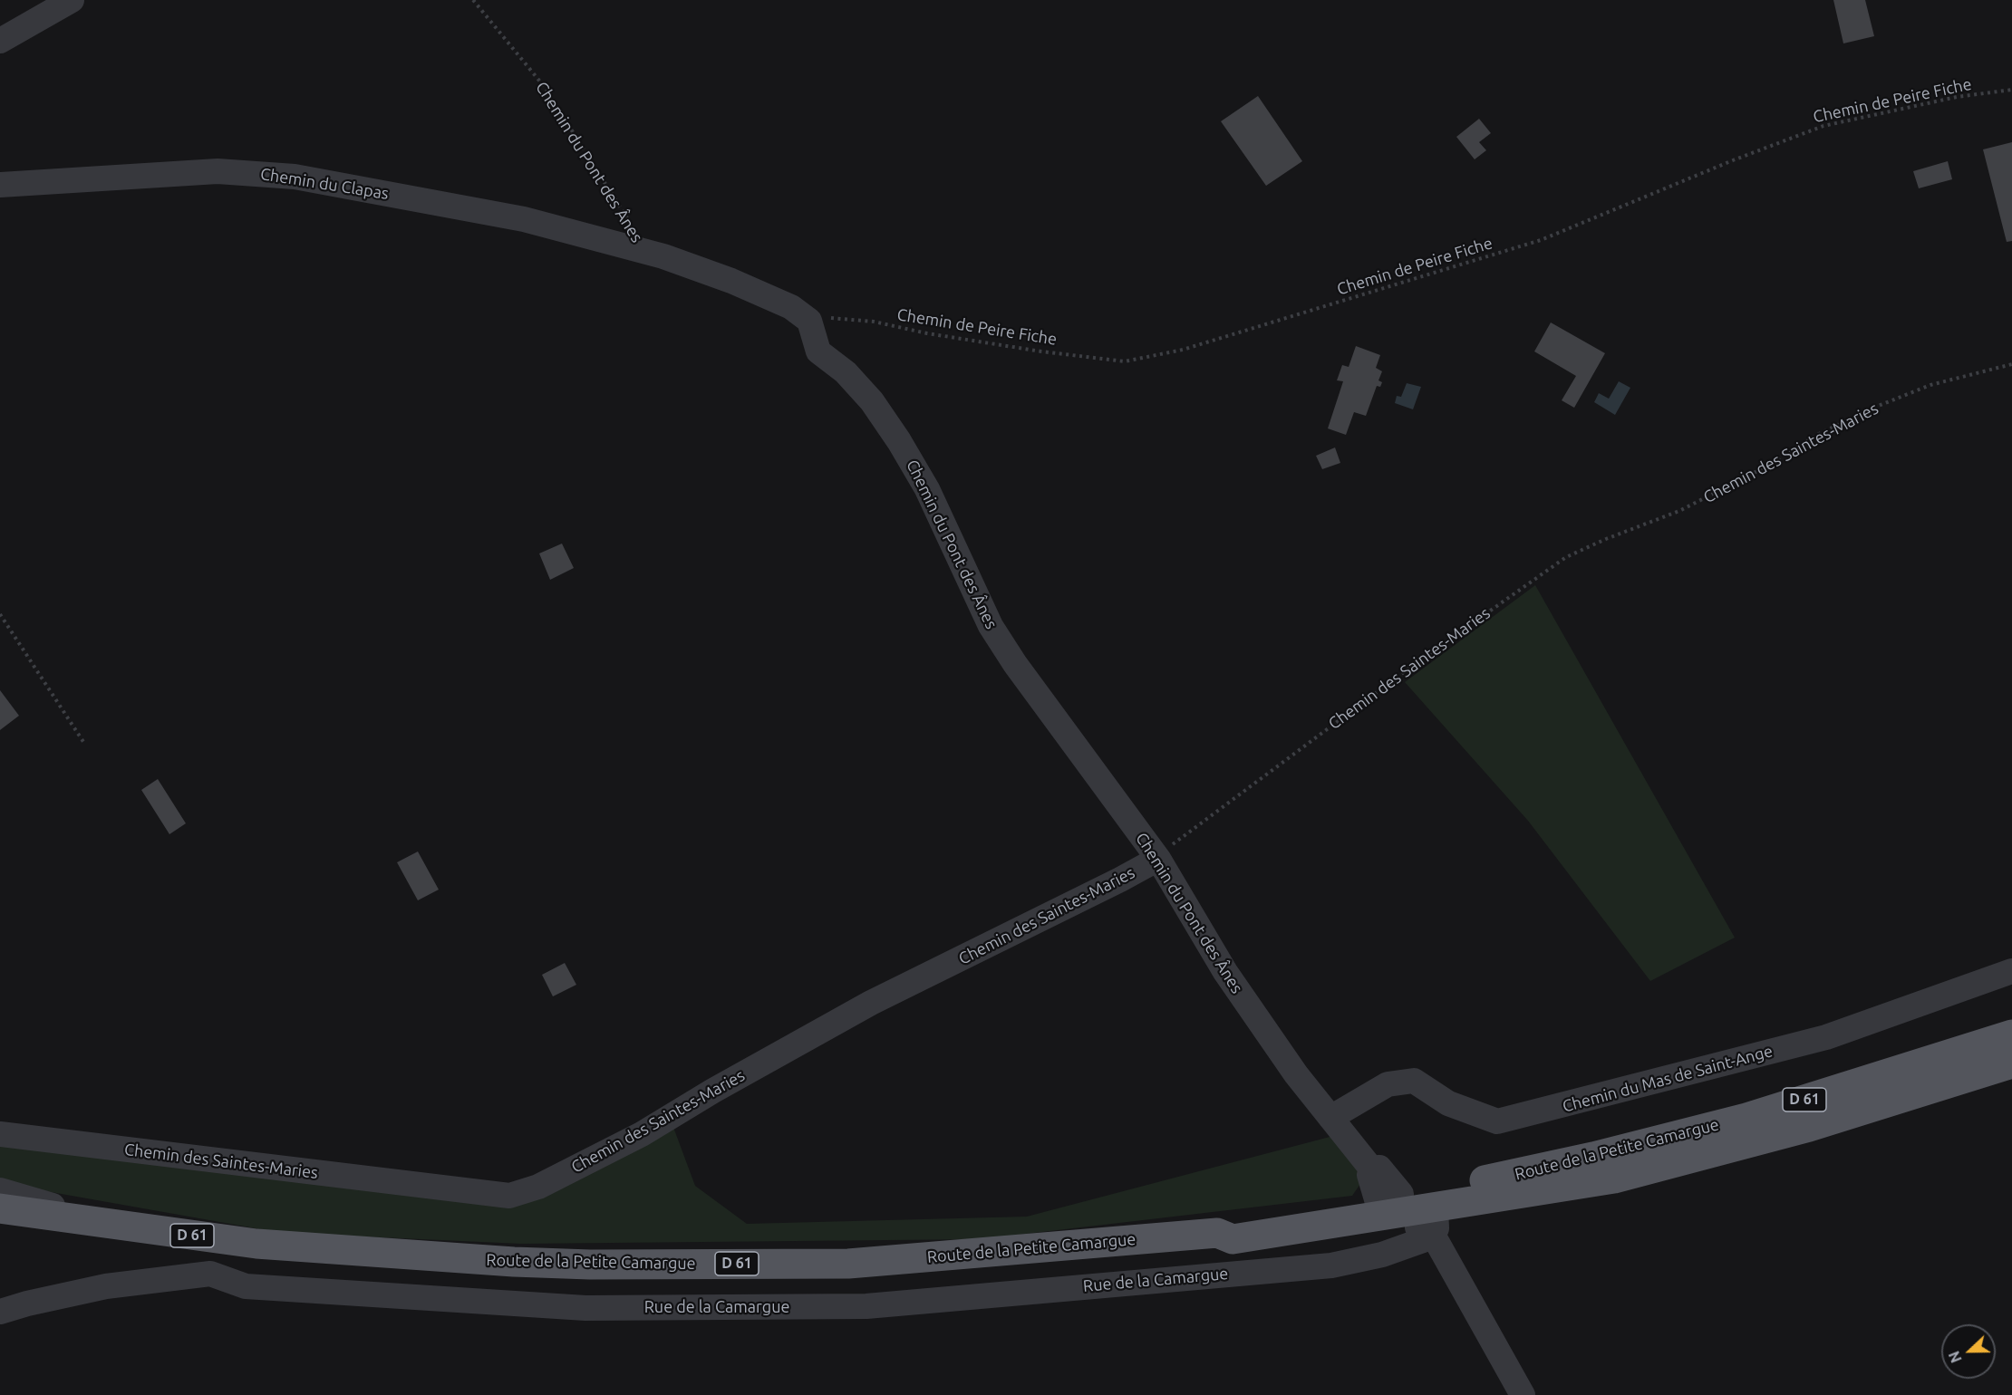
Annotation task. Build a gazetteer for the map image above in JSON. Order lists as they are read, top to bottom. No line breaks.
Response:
{"streets":{"main road":["D 61","Route de la Petite Camargue"],"street":["Chemin du Pont des Ânes","Chemin du Clapas","Chemin des Saintes-Maries","Chemin du Mas de Saint-Ange","Rue de la Camargue"],"path":["Chemin de Peire Fiche"]},"crossings":[["Chemin de Peire Fiche","Chemin du Pont des Ânes"],["Chemin du Pont des Ânes","Chemin du Clapas"],["Chemin du Pont des Ânes","Chemin des Saintes-Maries"],["Chemin du Pont des Ânes","Chemin du Mas de Saint-Ange"],["Chemin du Pont des Ânes","Route de la Petite Camargue"],["Route de la Petite Camargue","Rue de la Camargue"]],"north":"left"}
